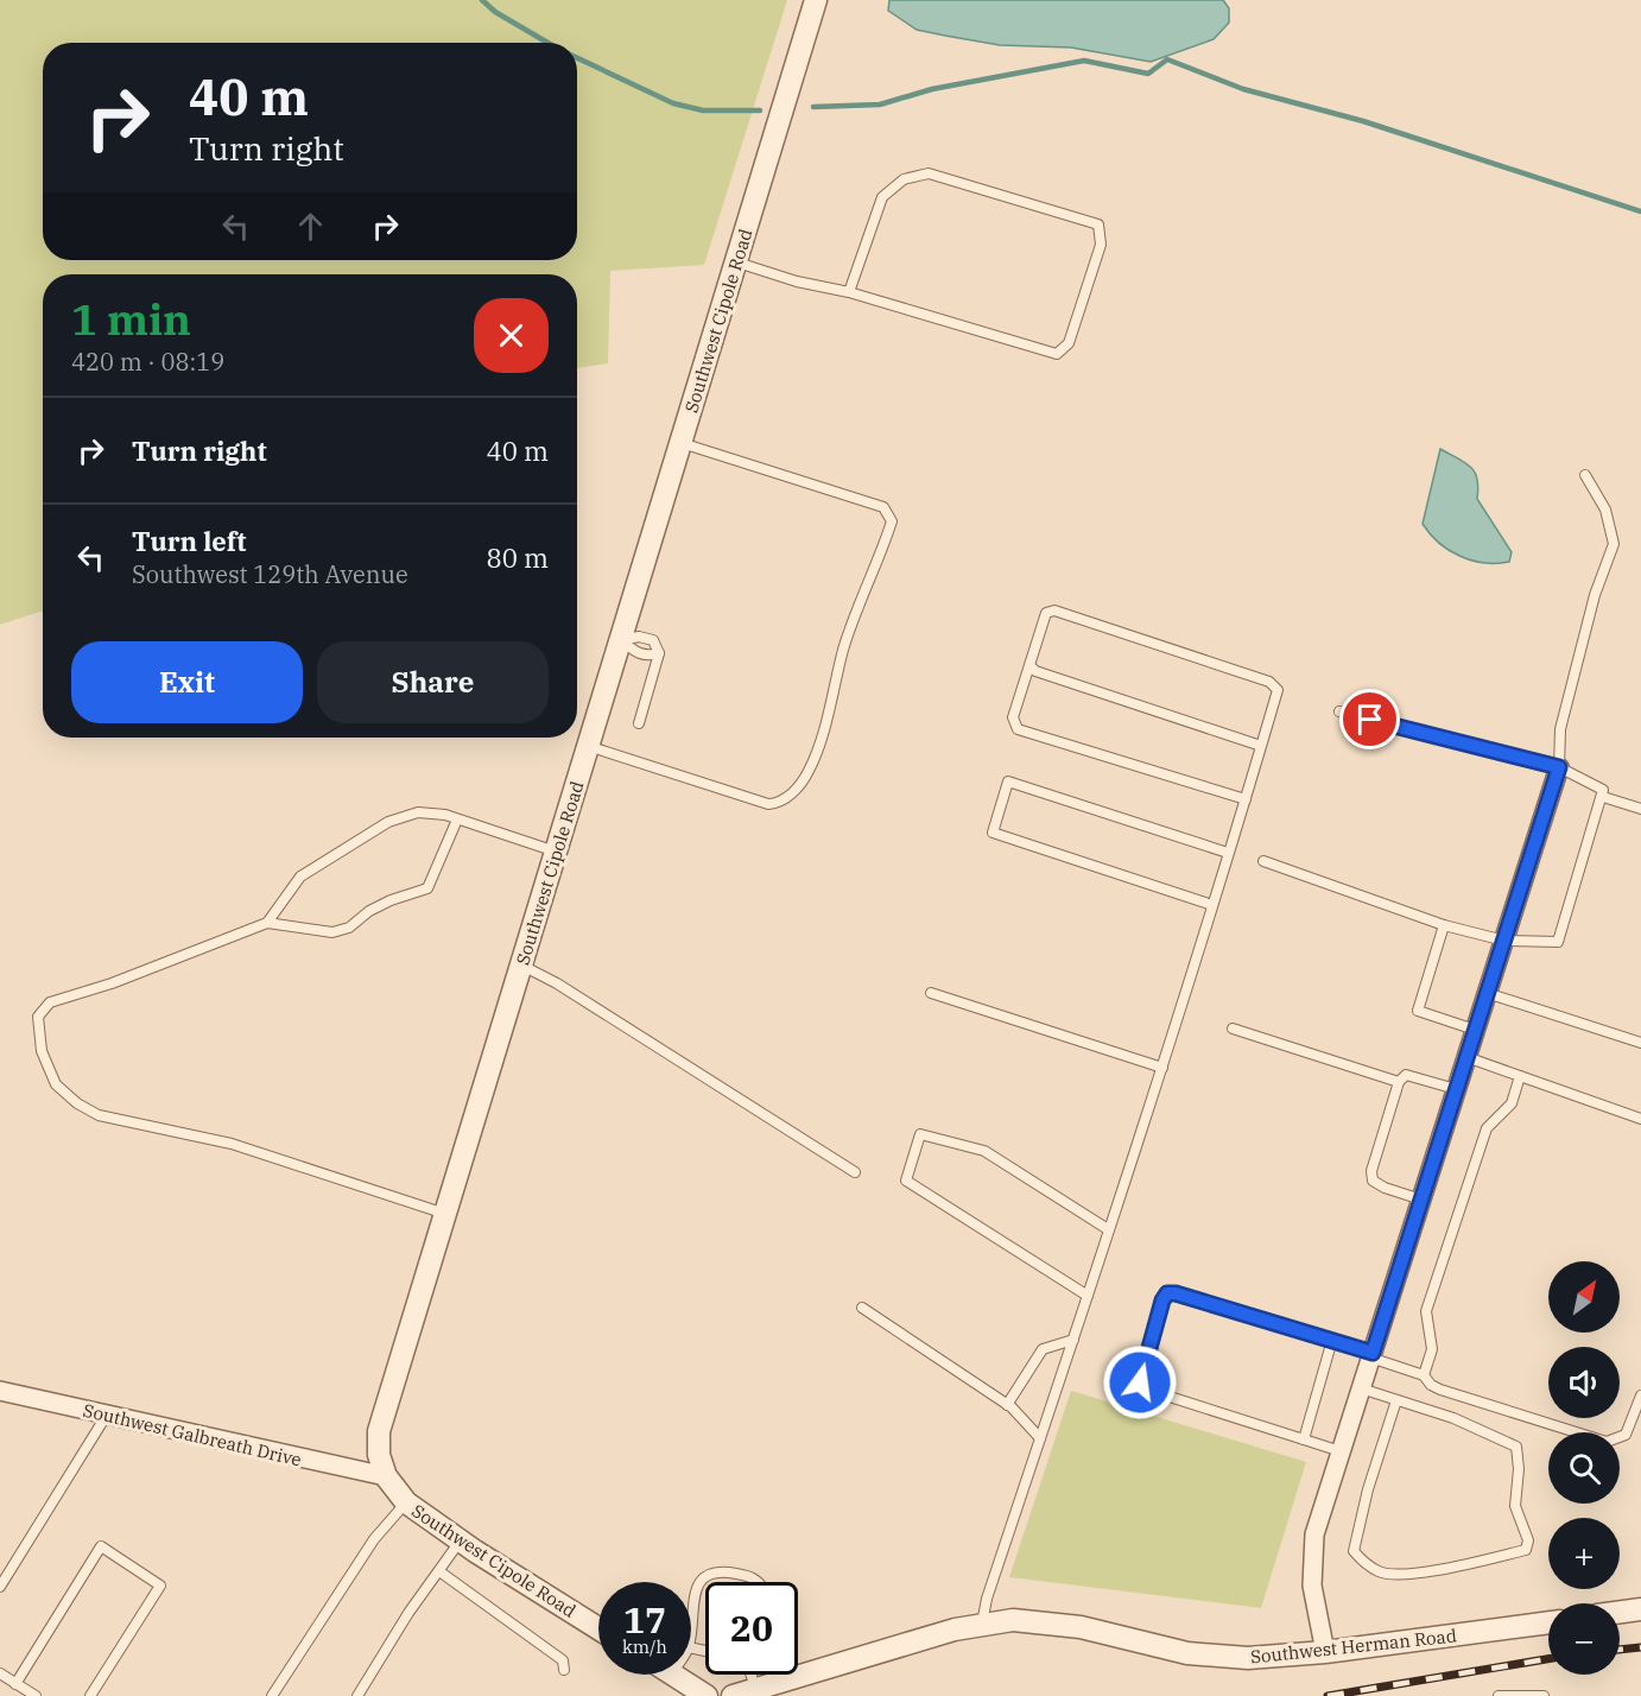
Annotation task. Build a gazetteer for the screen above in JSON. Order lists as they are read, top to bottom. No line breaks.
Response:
{"streets":{"street":["Southwest Cipole Road","Southwest Galbreath Drive","Southwest Herman Road"]},"crossings":[["Southwest Cipole Road","Southwest Galbreath Drive"]],"north":"top right","page":{"turn":["40 m","Turn right"],"heading":["1 min","420 m · 08:19"],"list":[{"name":"Turn right","value":"40 m"},{"name":"Turn left","note":"Southwest 129th Avenue","value":"80 m"}],"buttons":["Exit","Share"],"map_buttons":["+","−"],"speed":"17 km/h","limit":"20"}}
